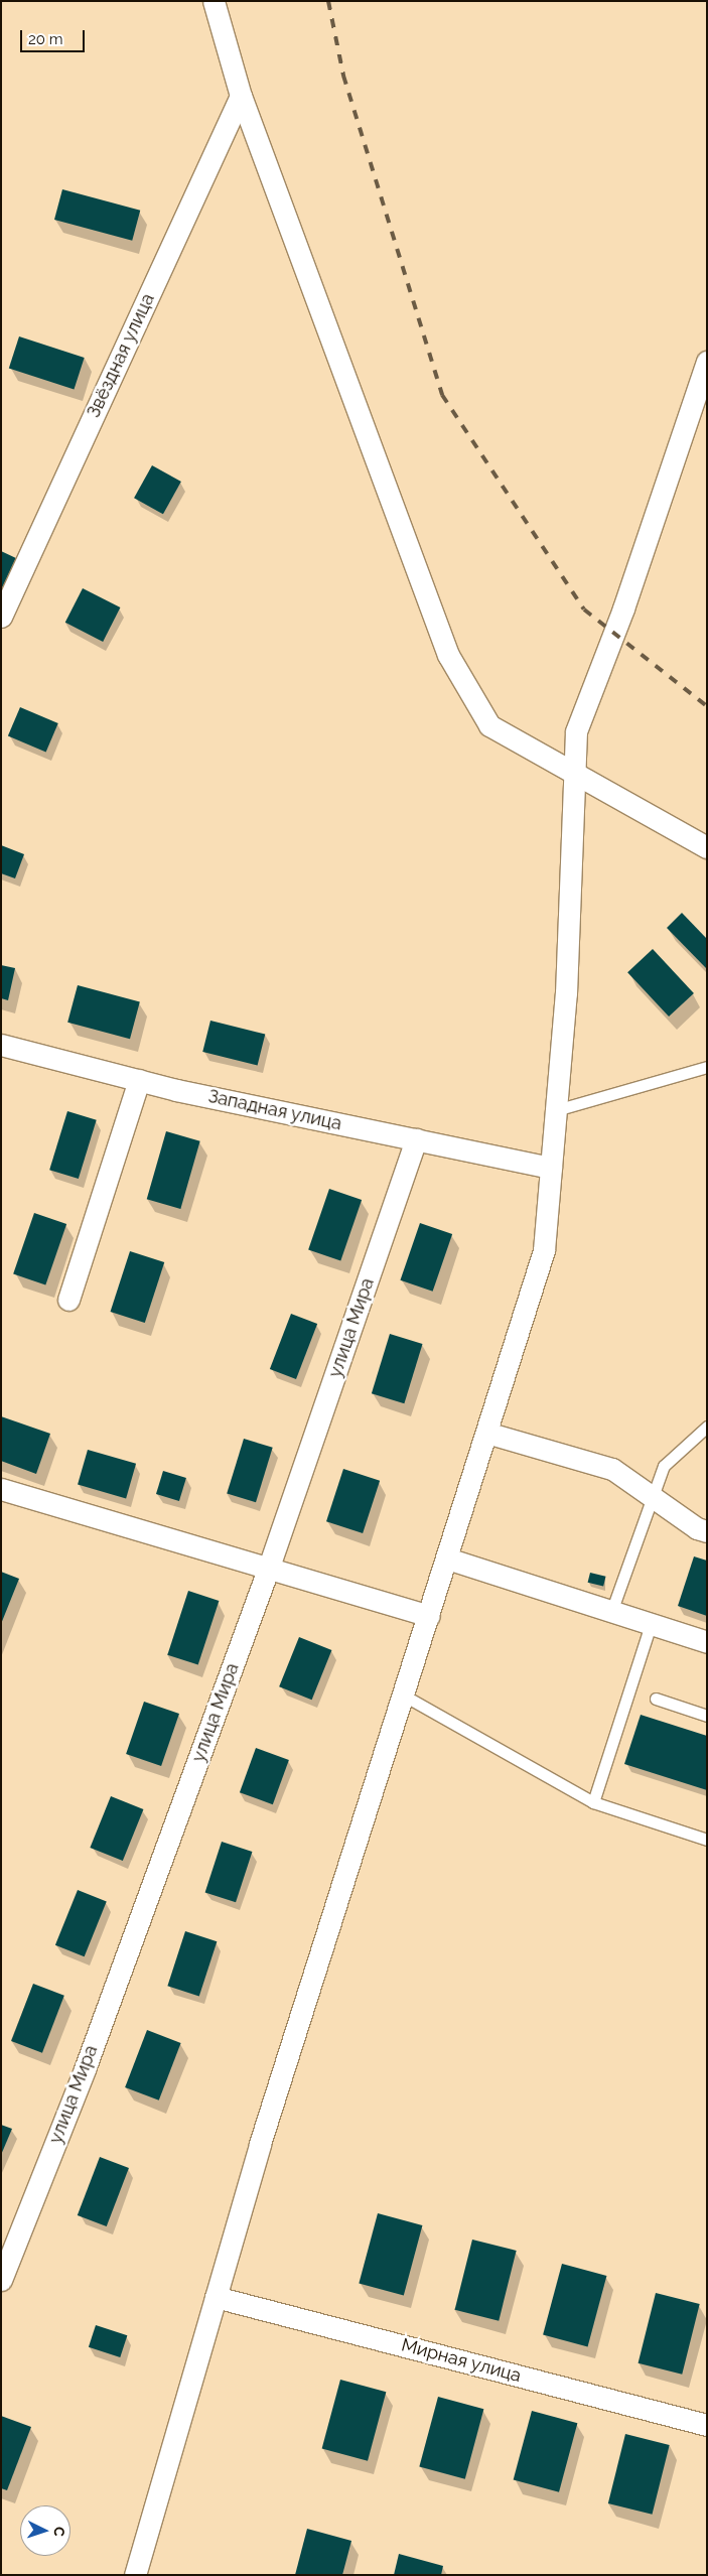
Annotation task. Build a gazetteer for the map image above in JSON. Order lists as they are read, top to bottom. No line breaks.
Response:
{"streets":{"street":["Звёздная улица","Западная улица","улица Мира","Мирная улица"]},"crossings":[["Западная улица","улица Мира"]],"scale_bar":"20 m","north":"right"}
